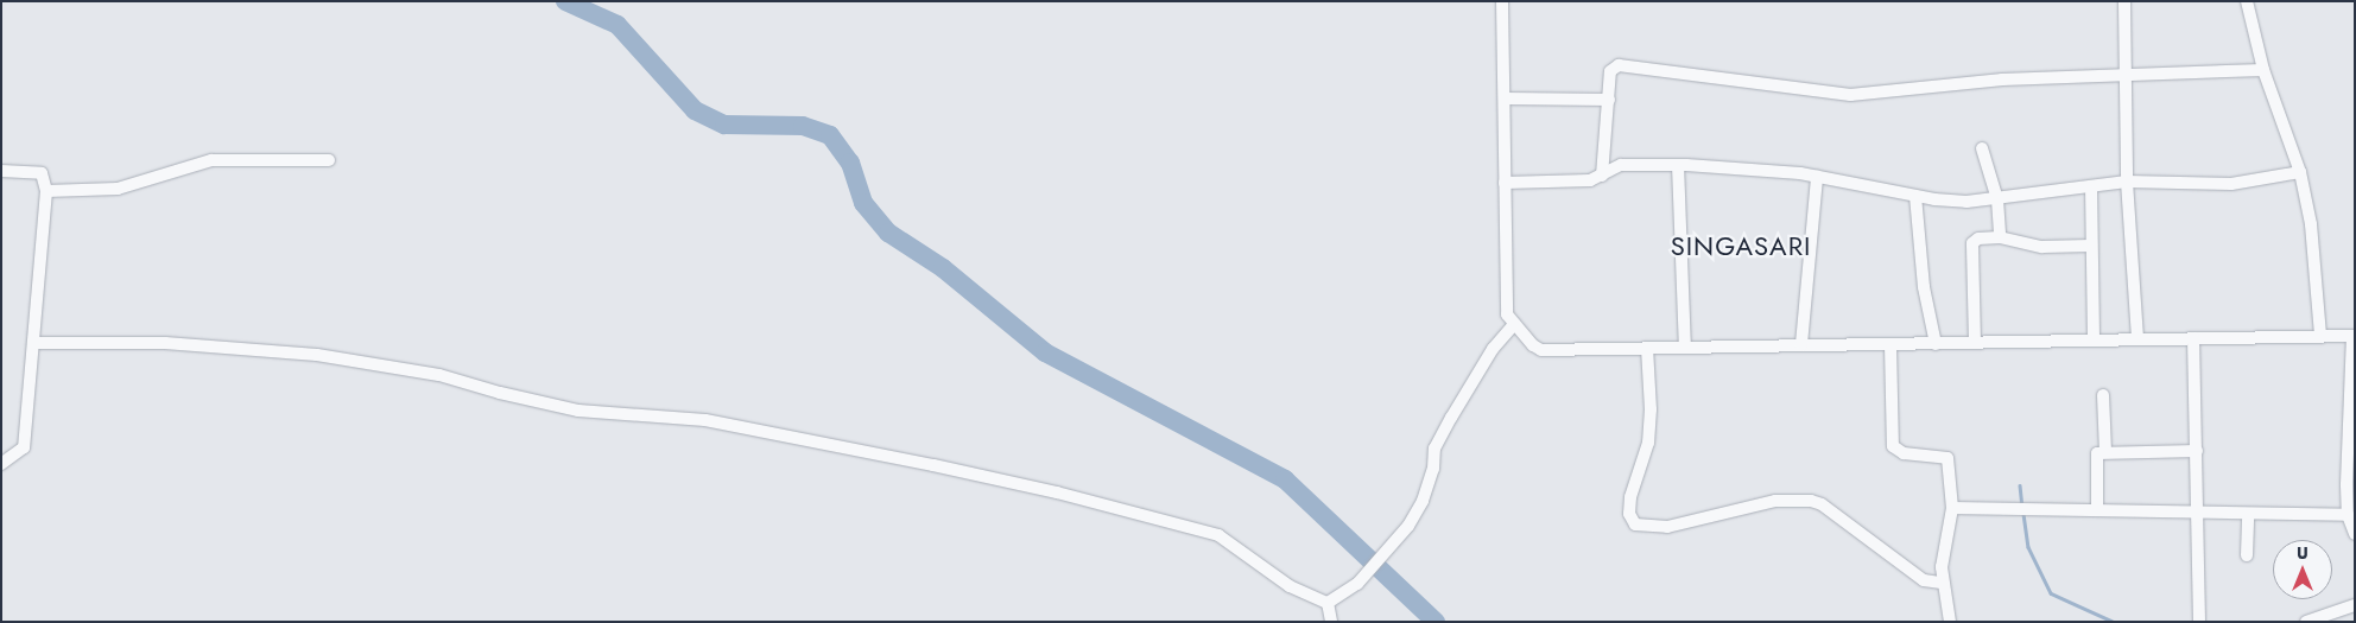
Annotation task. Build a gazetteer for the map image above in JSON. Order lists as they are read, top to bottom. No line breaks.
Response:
{"districts":["SINGASARI"],"north":"top"}
